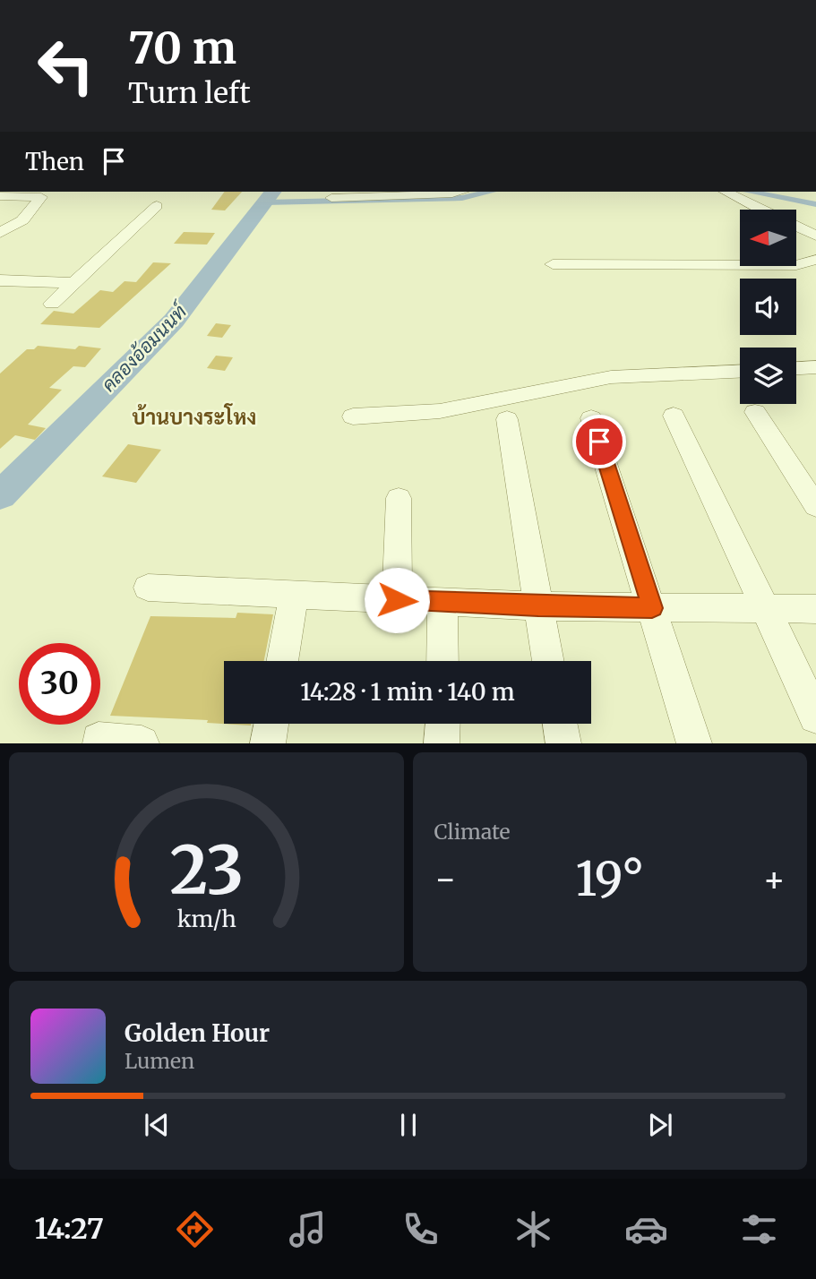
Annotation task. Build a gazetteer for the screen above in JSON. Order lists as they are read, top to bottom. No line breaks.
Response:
{"districts":["บ้านบางระโหง"],"water":["คลองอ้อมนนท์"],"north":"left","page":{"turn":["70 m","Turn left"],"then":"Then","limit":"30","trip":"14:28 · 1 min · 140 m","tile":"Climate","heat":["−","19°","+"],"song":["Golden Hour","Lumen"],"tabs":"14:27","gauge":["23","km/h"]}}
